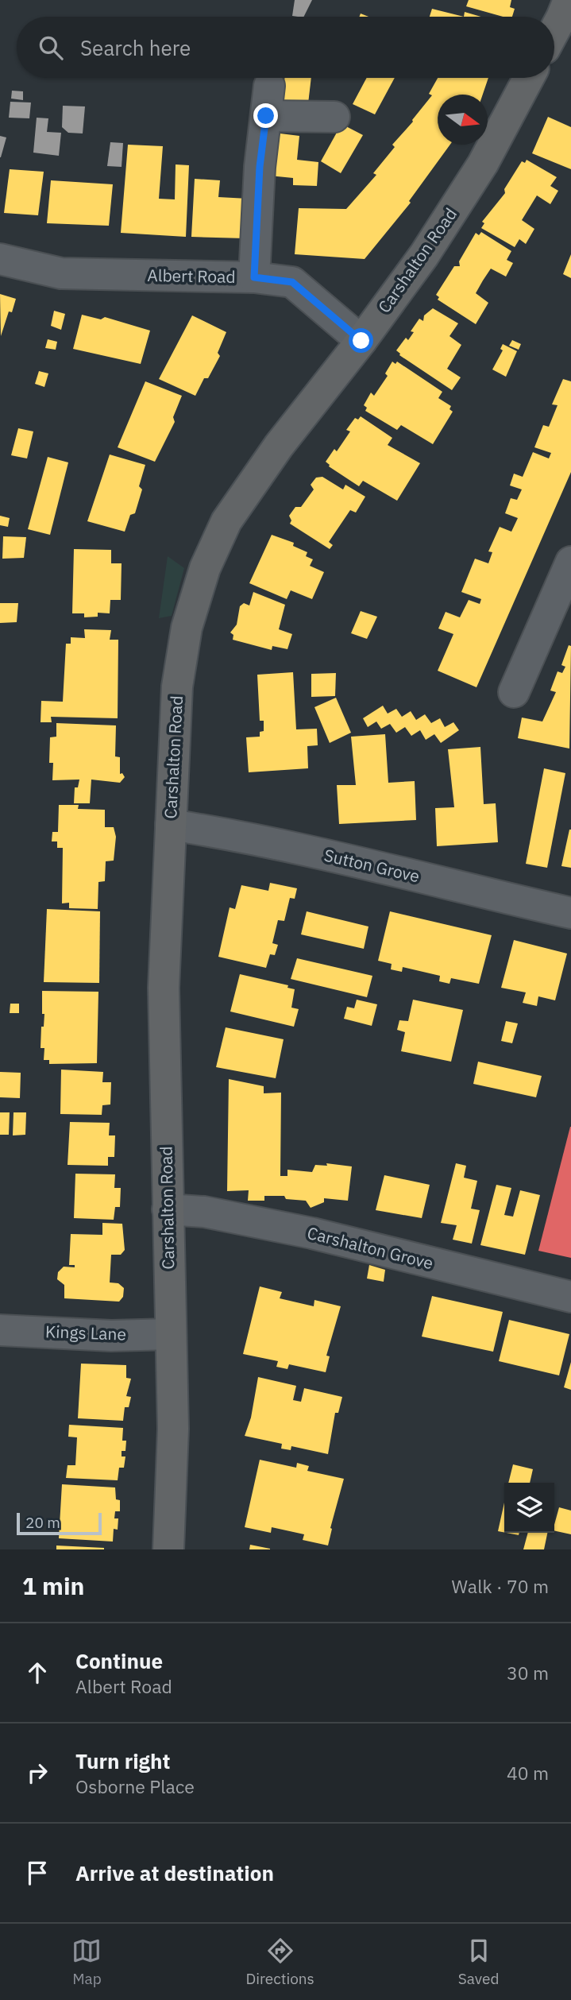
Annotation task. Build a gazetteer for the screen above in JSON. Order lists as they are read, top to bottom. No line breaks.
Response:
{"streets":{"highway":["Carshalton Road"],"street":["Albert Road","Sutton Grove","Carshalton Grove","Kings Lane"]},"crossings":[["Carshalton Road","Albert Road"],["Carshalton Road","Sutton Grove"],["Carshalton Road","Carshalton Grove"],["Carshalton Road","Kings Lane"]],"scale_bar":"20 m","north":"right","page":{"search":"Search here","scale":"20 m","heading":["1 min","Walk · 70 m"],"list":[["Continue","Albert Road","30 m"],["Turn right","Osborne Place","40 m"],"Arrive at destination"],"nav":["Map","Directions","Saved"]}}
